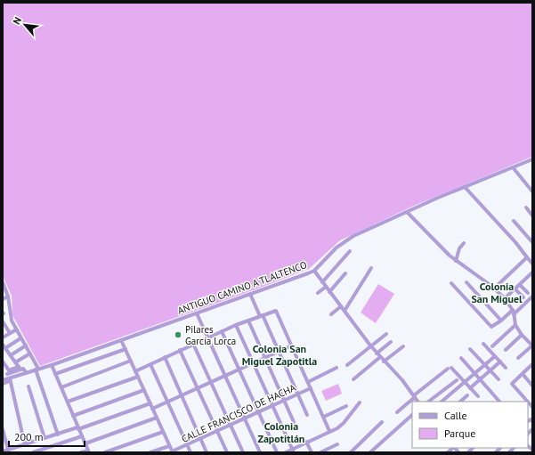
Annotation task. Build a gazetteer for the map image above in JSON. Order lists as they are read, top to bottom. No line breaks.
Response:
{"streets":{"street":["ANTIGUO CAMINO A TLALTENCO","CALLE FRANCISCO DE HACHA"]},"districts":["Colonia San Miguel","Colonia San Miguel Zapotitla","Colonia Zapotitlán"],"places":["Pilares García Lorca"],"legend":["Calle","Parque"],"scale_bar":"200 m","north":"top left"}
